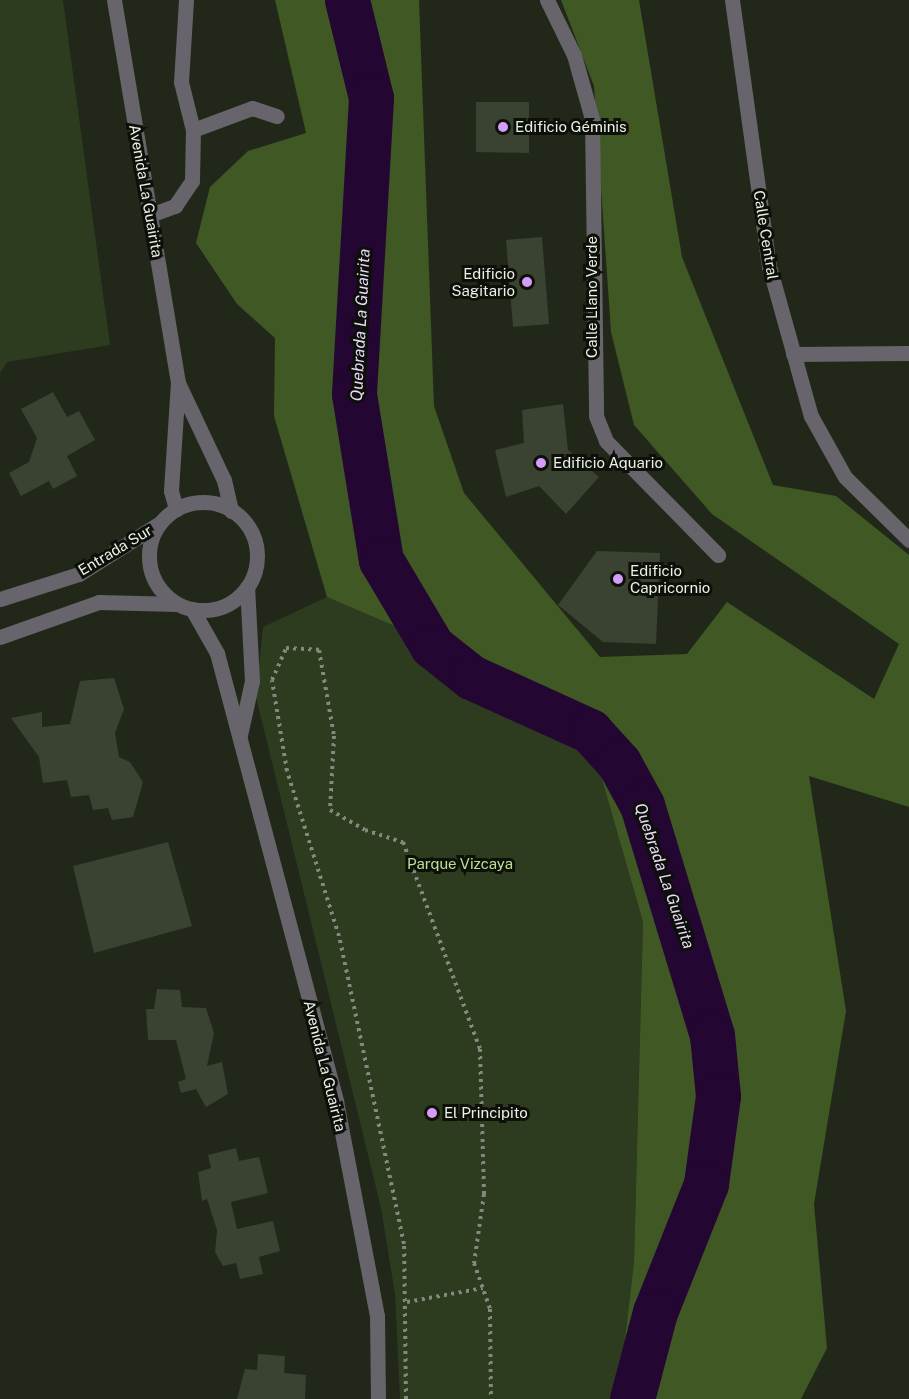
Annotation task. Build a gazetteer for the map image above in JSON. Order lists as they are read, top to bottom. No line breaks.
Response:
{"streets":{"street":["Avenida La Guairita","Calle Central","Calle Llano Verde","Entrada Sur"]},"crossings":[["Avenida La Guairita","Entrada Sur"]],"water":["Quebrada La Guairita"],"parks":["Parque Vizcaya"],"places":["Edificio Géminis","Edificio Sagitario","Edificio Aquario","Edificio Capricornio","El Principito"]}
